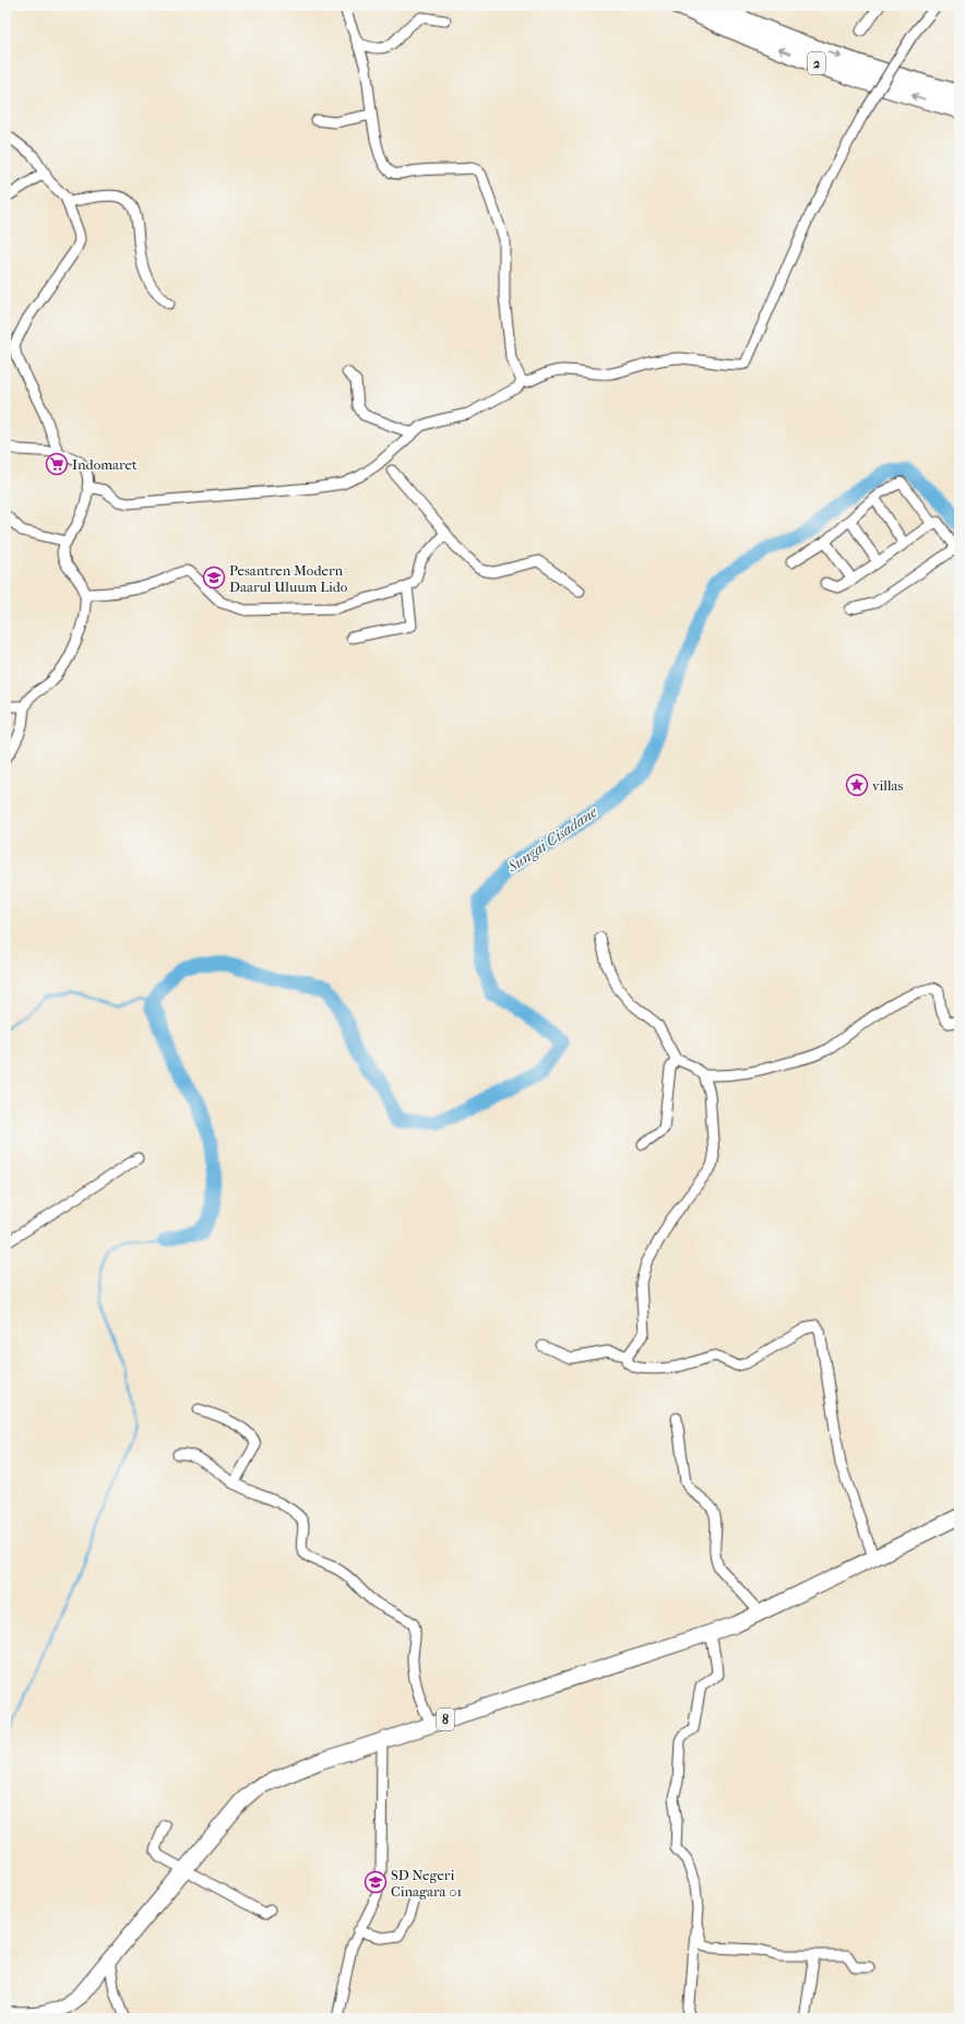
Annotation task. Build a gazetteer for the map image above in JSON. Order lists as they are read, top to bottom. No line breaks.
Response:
{"streets":{"highway":["2","8"]},"water":["Sungai Cisadane"],"places":{"supermarket":["Indomaret"],"school or university":["Pesantren Modern Daarul Uluum Lido","SD Negeri Cinagara 01"],"place":["villas"]}}
